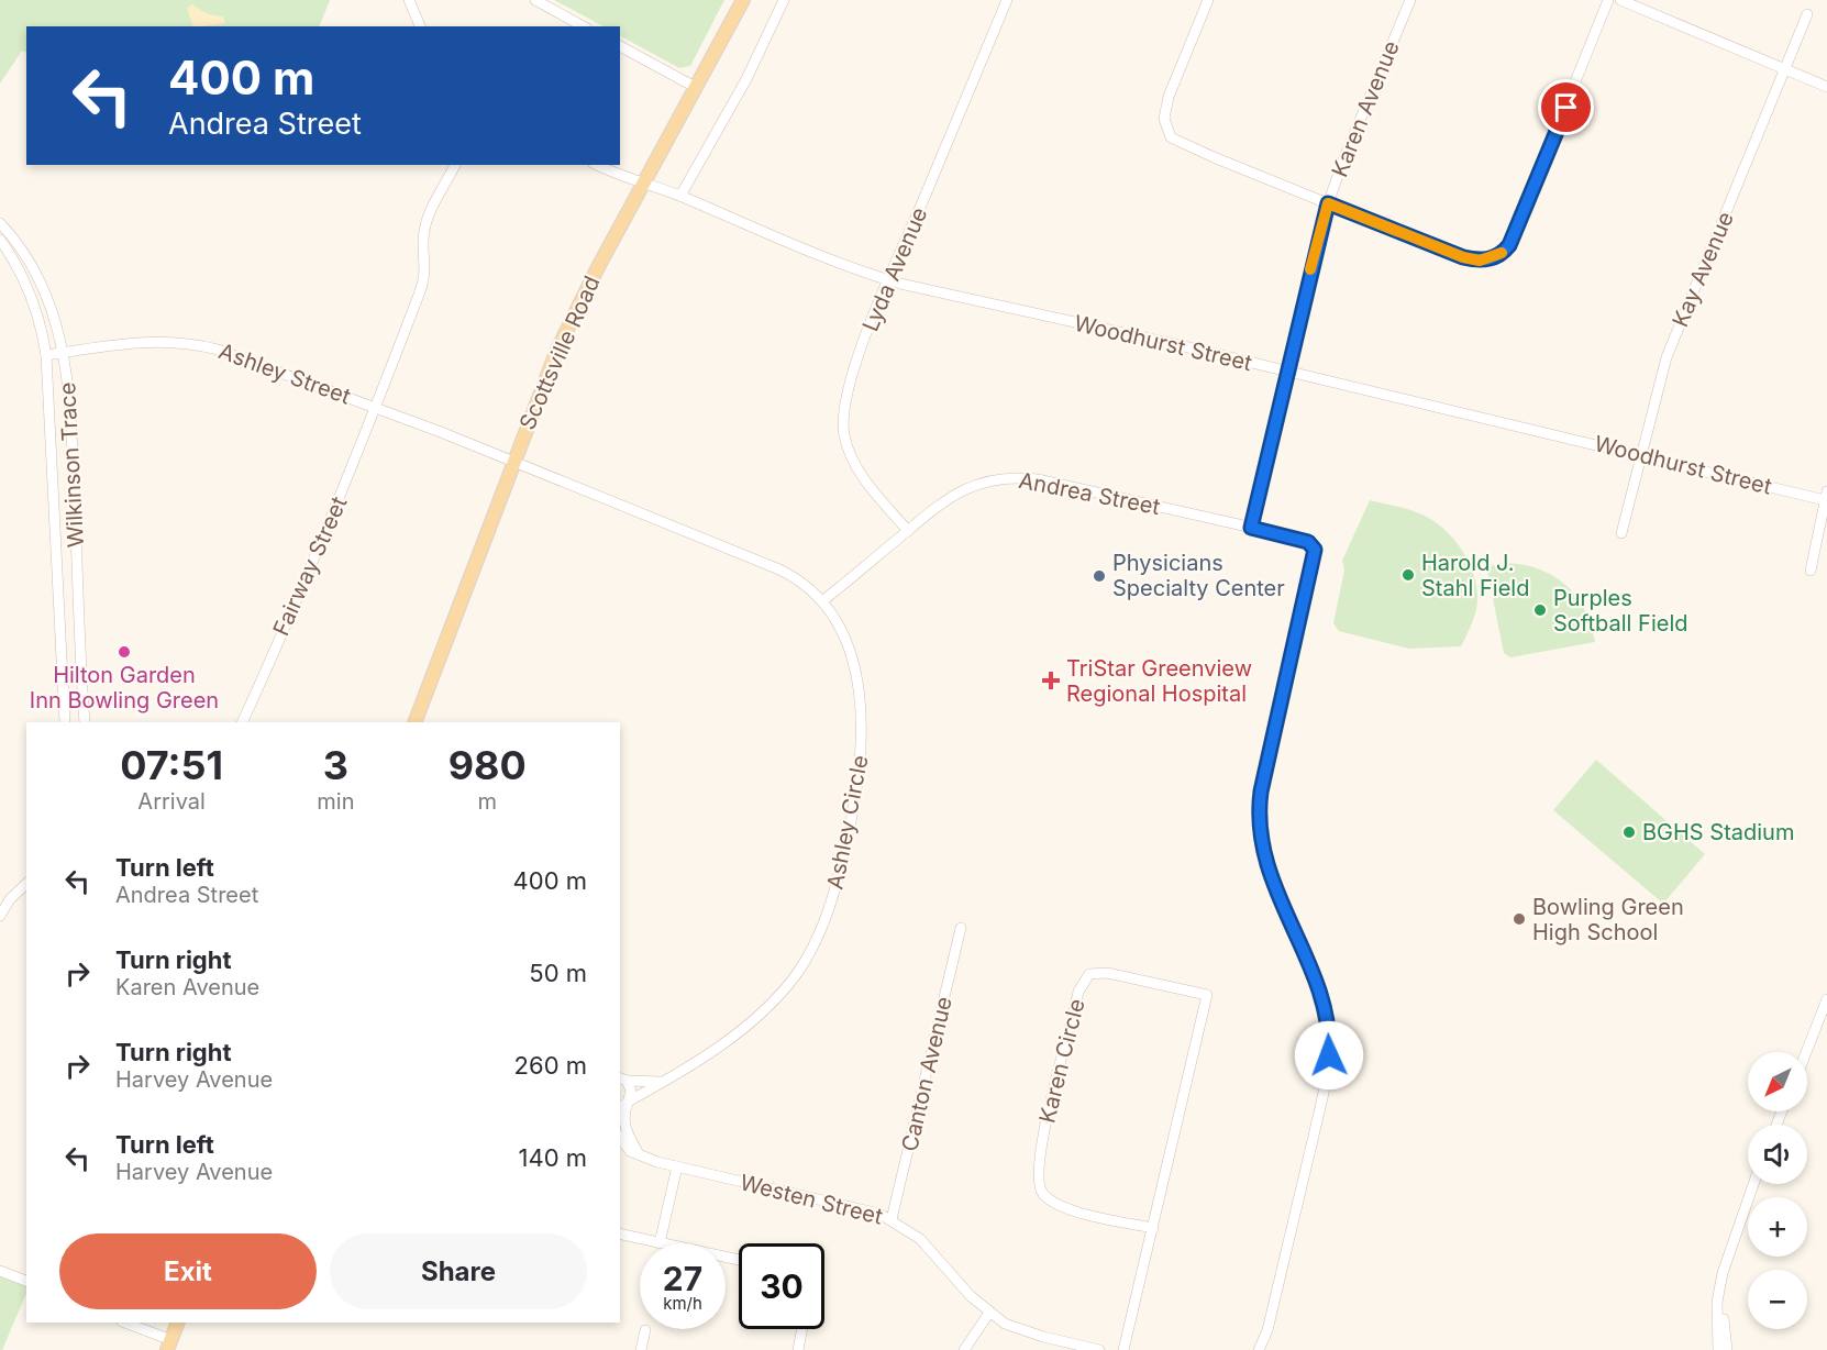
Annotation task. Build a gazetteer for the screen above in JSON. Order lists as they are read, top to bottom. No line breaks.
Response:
{"streets":{"main road":["Scottsville Road"],"street":["Karen Avenue","Lyda Avenue","Kay Avenue","Woodhurst Street","Ashley Street","Wilkinson Trace","Andrea Street","Fairway Street","Ashley Circle","Karen Circle","Canton Avenue","Westen Street"]},"crossings":[["Karen Avenue","Woodhurst Street"],["Karen Avenue","Andrea Street"],["Lyda Avenue","Woodhurst Street"],["Lyda Avenue","Andrea Street"],["Kay Avenue","Woodhurst Street"],["Woodhurst Street","Scottsville Road"],["Scottsville Road","Ashley Street"],["Scottsville Road","Ashley Circle"],["Ashley Street","Wilkinson Trace"],["Ashley Street","Fairway Street"],["Ashley Street","Ashley Circle"],["Andrea Street","Ashley Circle"],["Canton Avenue","Westen Street"]],"places":{"other":["Harold J. Stahl Field","Physicians Specialty Center","Purples Softball Field","Hilton Garden Inn Bowling Green","BGHS Stadium","Bowling Green High School"],"health":["TriStar Greenview Regional Hospital"]},"north":"bottom left","page":{"turn":["400 m","Andrea Street"],"eta":["07:51","Arrival","3","min","980","m"],"list":[{"name":"Turn left","note":"Andrea Street","value":"400 m"},{"name":"Turn right","note":"Karen Avenue","value":"50 m"},{"name":"Turn right","note":"Harvey Avenue","value":"260 m"},{"name":"Turn left","note":"Harvey Avenue","value":"140 m"}],"map_buttons":["+","−"],"buttons":["Exit","Share"],"speed":"27 km/h","limit":"30"}}
